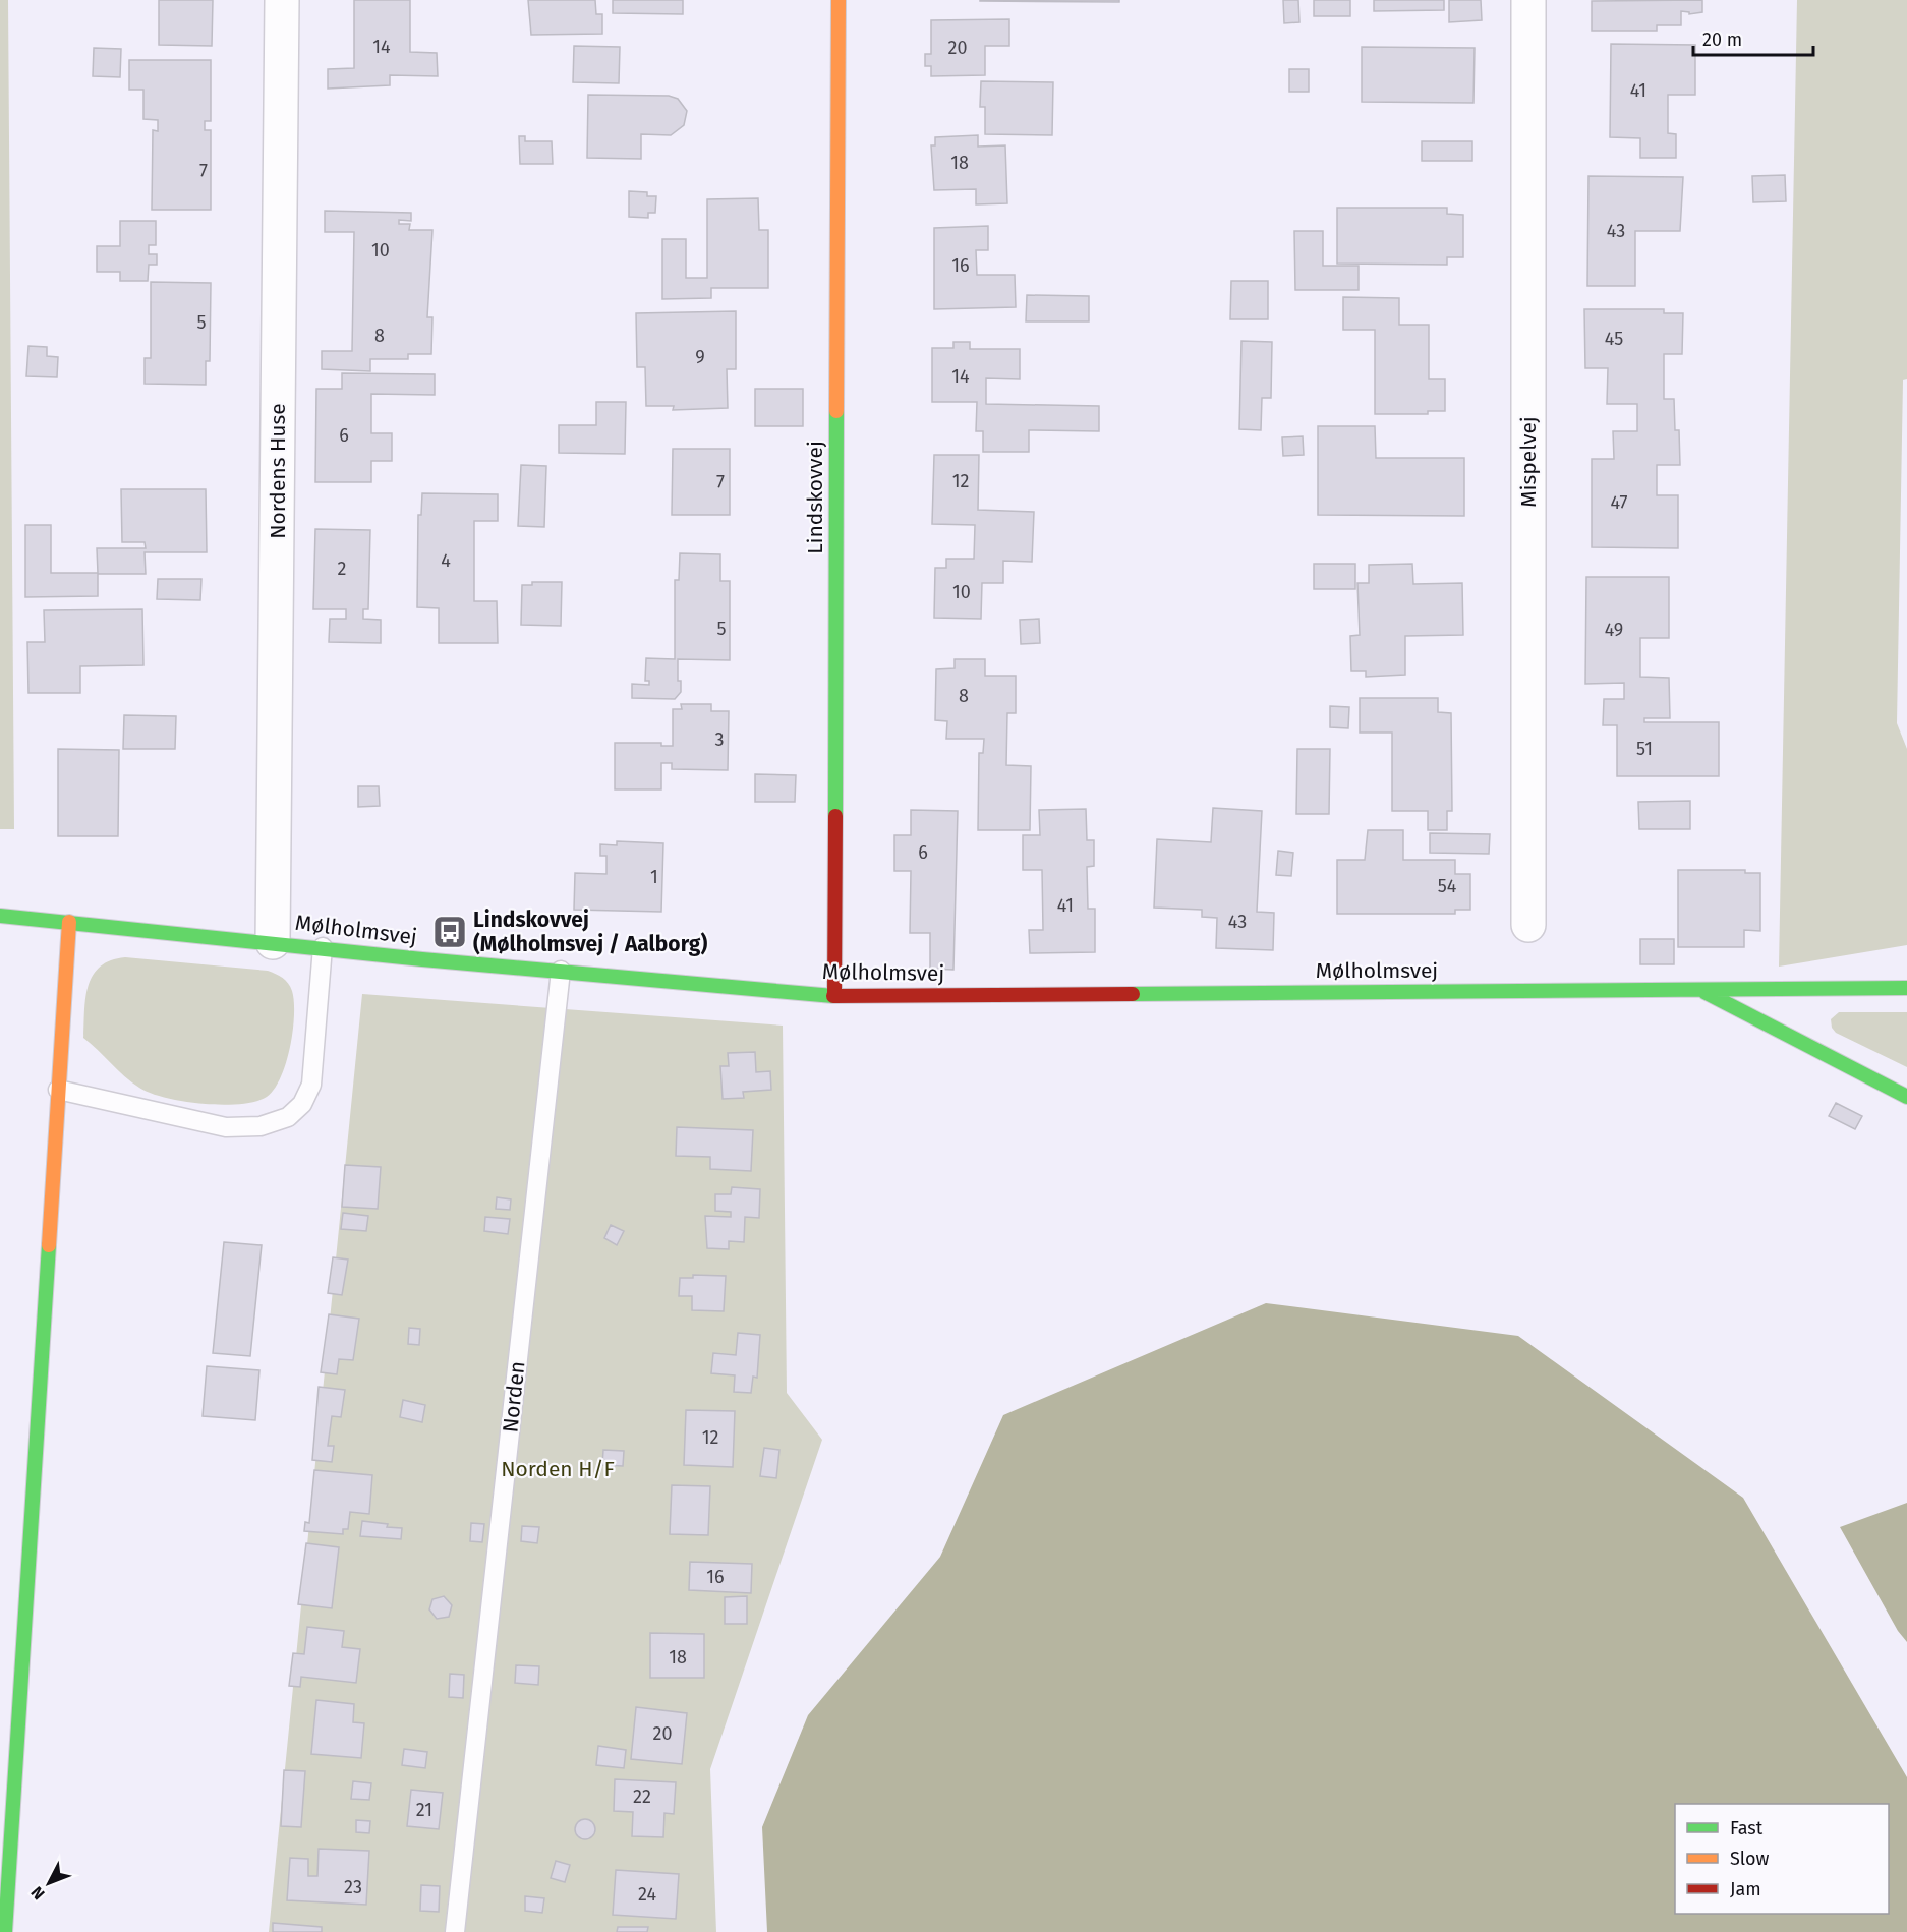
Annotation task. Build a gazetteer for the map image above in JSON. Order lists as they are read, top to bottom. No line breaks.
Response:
{"streets":{"street":["Mispelvej","Nordens Huse","Lindskovvej","Mølholmsvej"],"lane":["Norden"]},"crossings":[["Nordens Huse","Mølholmsvej"],["Lindskovvej","Mølholmsvej"],["Mølholmsvej","Norden"]],"parks":["Norden H/F"],"places":{"bus stop":["Lindskovvej (Mølholmsvej / Aalborg)"]},"house_numbers":["14","20","41","18","7","43","10","16","5","8","45","9","14","6","12","7","47","4","2","10","5","49","8","3","51","6","1","54","41","43","12","16","18","20","22","21","23","24"],"legend":["Fast","Slow","Jam"],"scale_bar":"20 m","north":"bottom left"}
